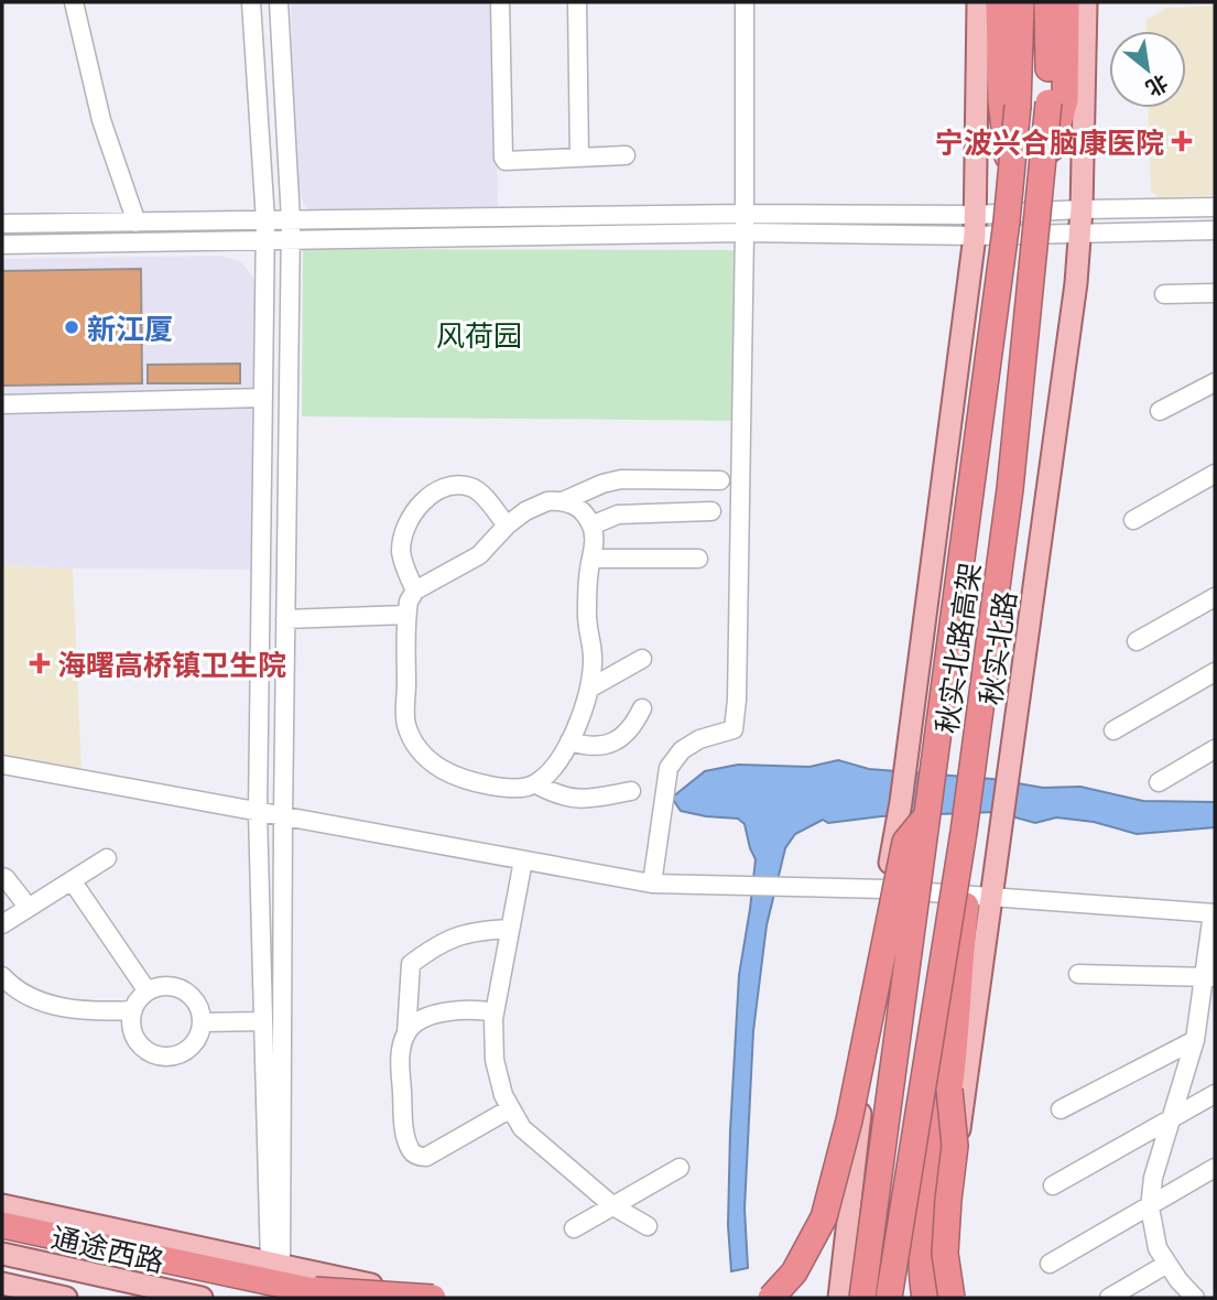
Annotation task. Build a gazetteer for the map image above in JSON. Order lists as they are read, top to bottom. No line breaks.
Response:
{"streets":{"highway":["秋实北路高架"],"main road":["秋实北路","通途西路"]},"parks":["风荷园"],"places":{"health":["宁波兴合脑康医院","海曙高桥镇卫生院"],"other":["新江厦"]},"north":"bottom right"}
